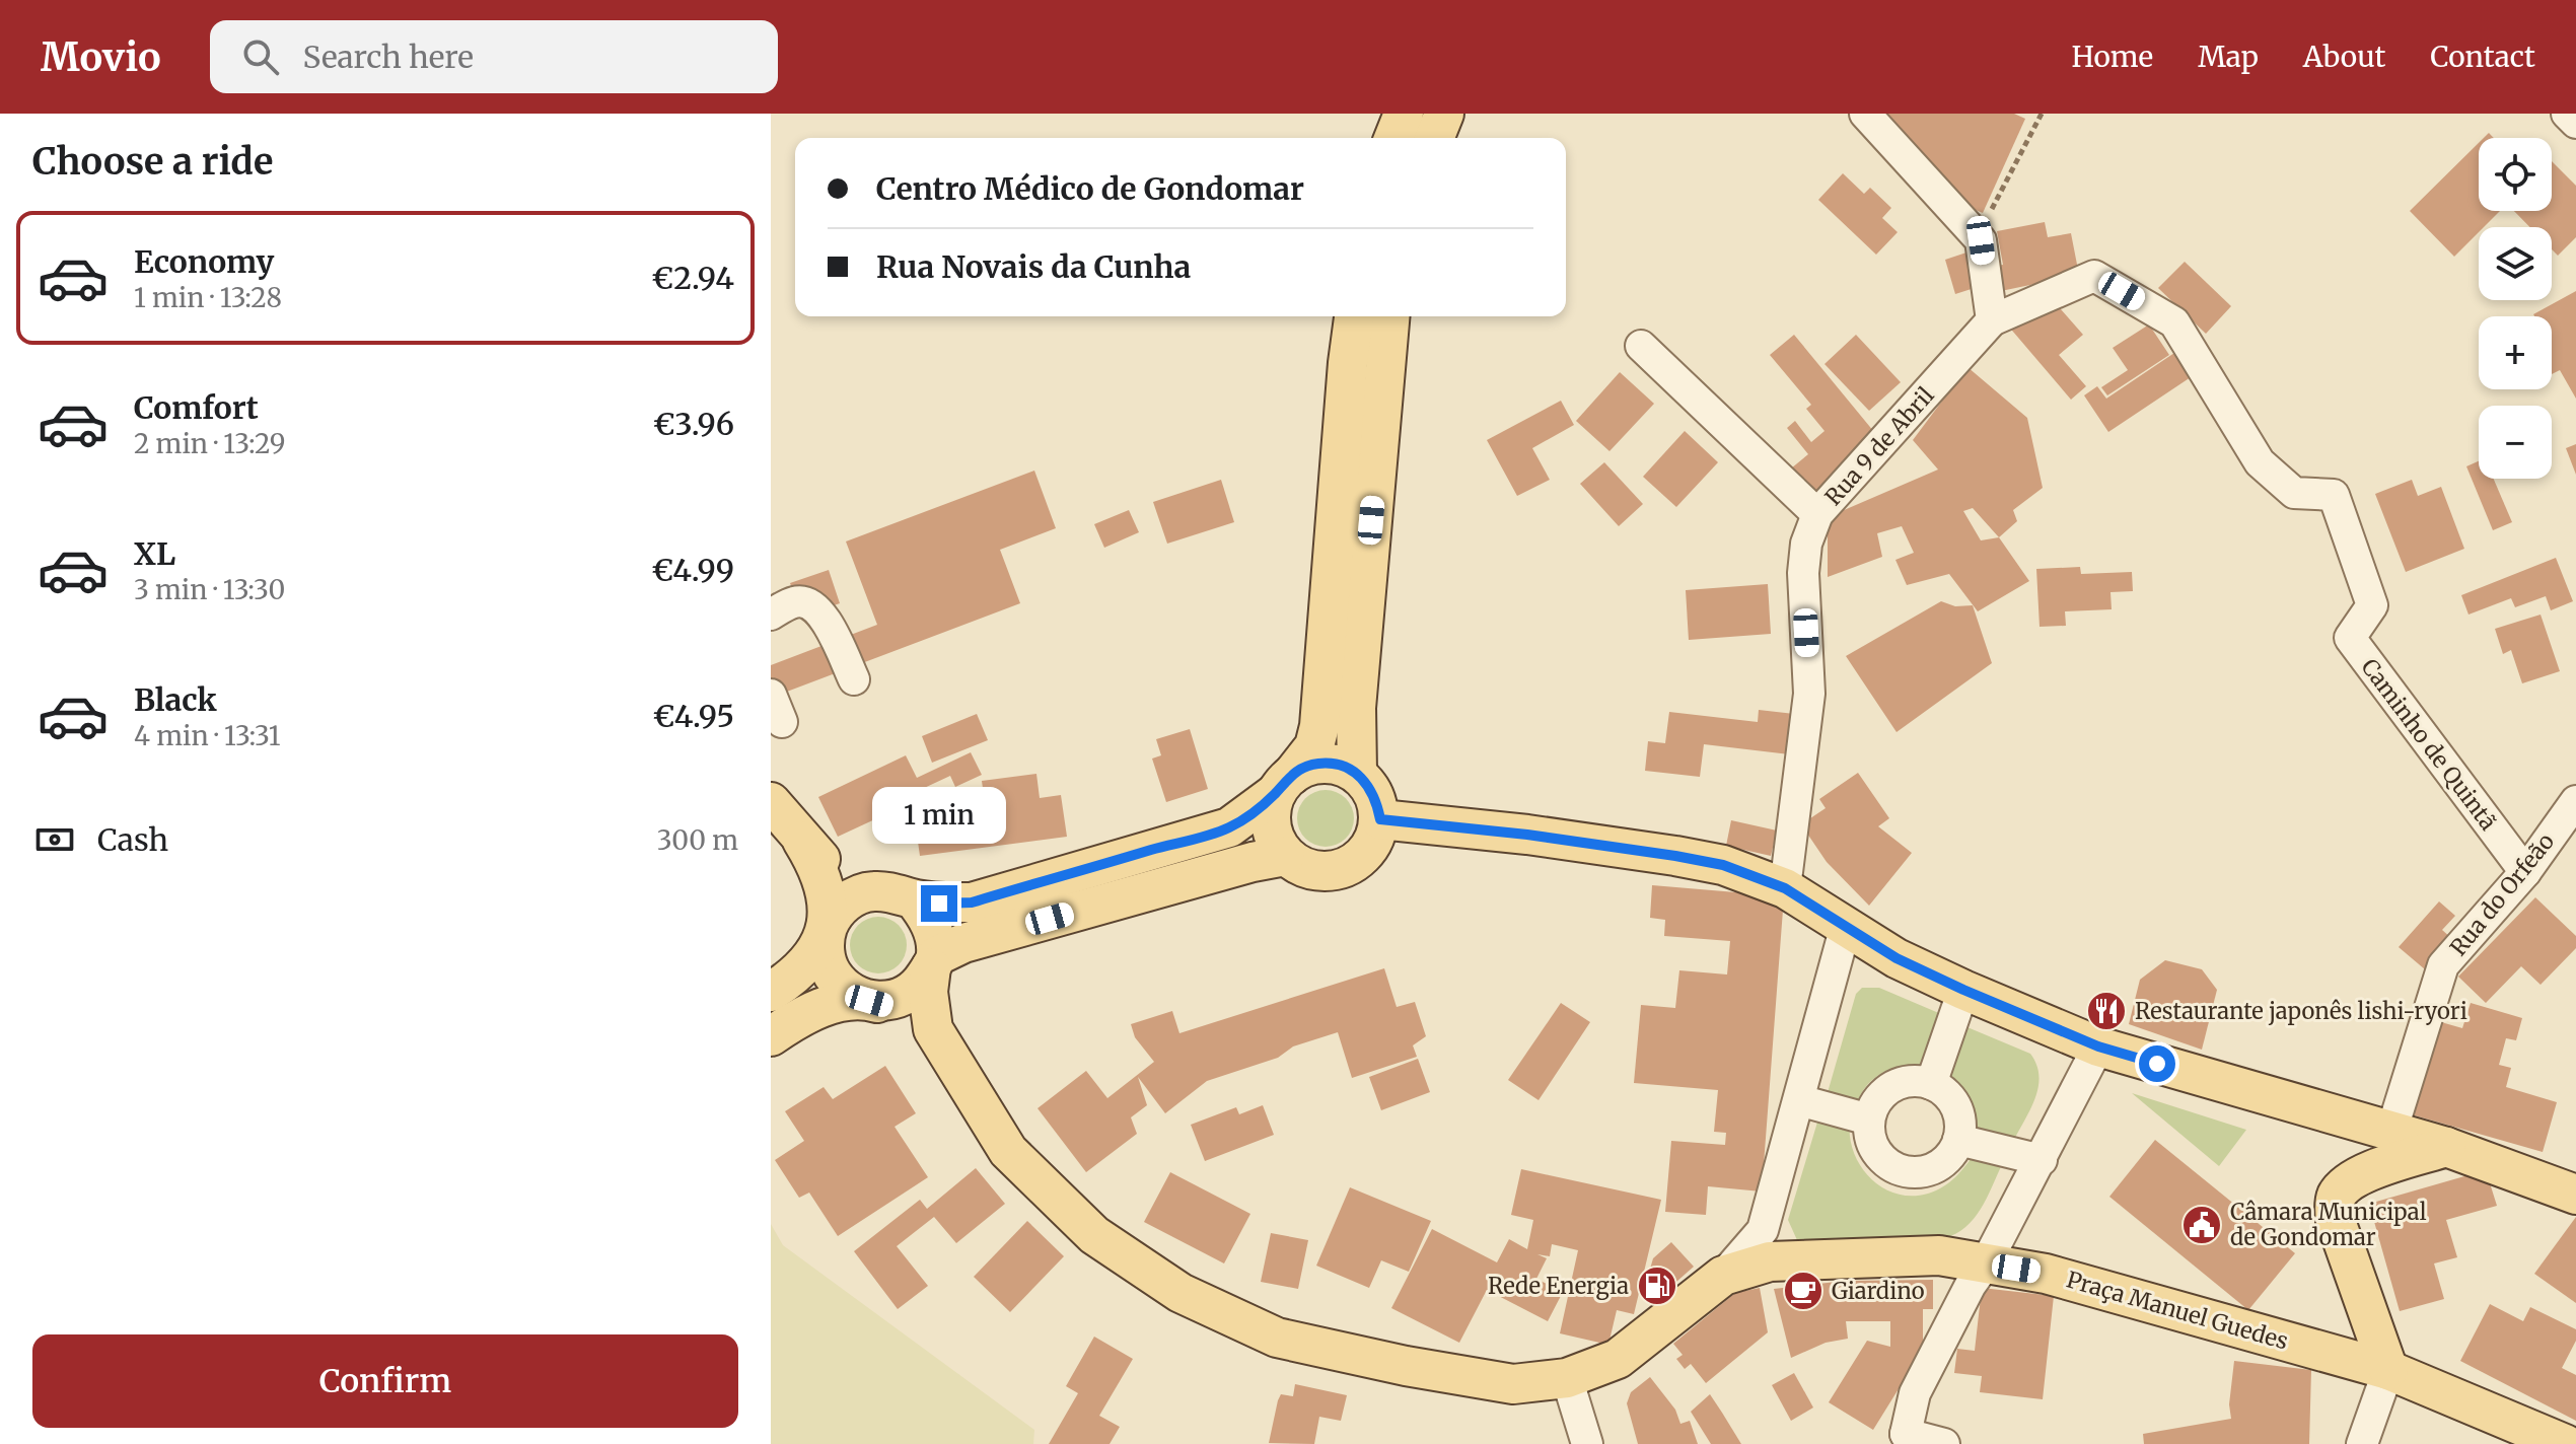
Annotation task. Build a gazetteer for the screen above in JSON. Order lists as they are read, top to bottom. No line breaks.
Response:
{"streets":{"main road":["Praça Manuel Guedes"],"street":["Rua 9 de Abril","Caminho de Quintã","Rua do Orfeão"]},"crossings":[["Rua 9 de Abril","Caminho de Quintã"],["Caminho de Quintã","Rua do Orfeão"]],"places":{"restaurant":["Restaurante japonês lishi-ryori"],"public building":["Câmara Municipal de Gondomar"],"fuel station":["Rede Energia"],"cafe":["Giardino"]},"page":{"header":"Movio","search":"Search here","nav":["Home","Map","About","Contact"],"heading":"Choose a ride","map_buttons":["+","−"],"banner":["Centro Médico de Gondomar","Rua Novais da Cunha"],"list":[{"name":"Economy","note":"1 min · 13:28","value":"€2.94"},{"name":"Comfort","note":"2 min · 13:29","value":"€3.96"},{"name":"XL","note":"3 min · 13:30","value":"€4.99"},{"name":"Black","note":"4 min · 13:31","value":"€4.95"}],"bubble":"1 min","pay":["Cash","300 m"],"buttons":"Confirm"}}
